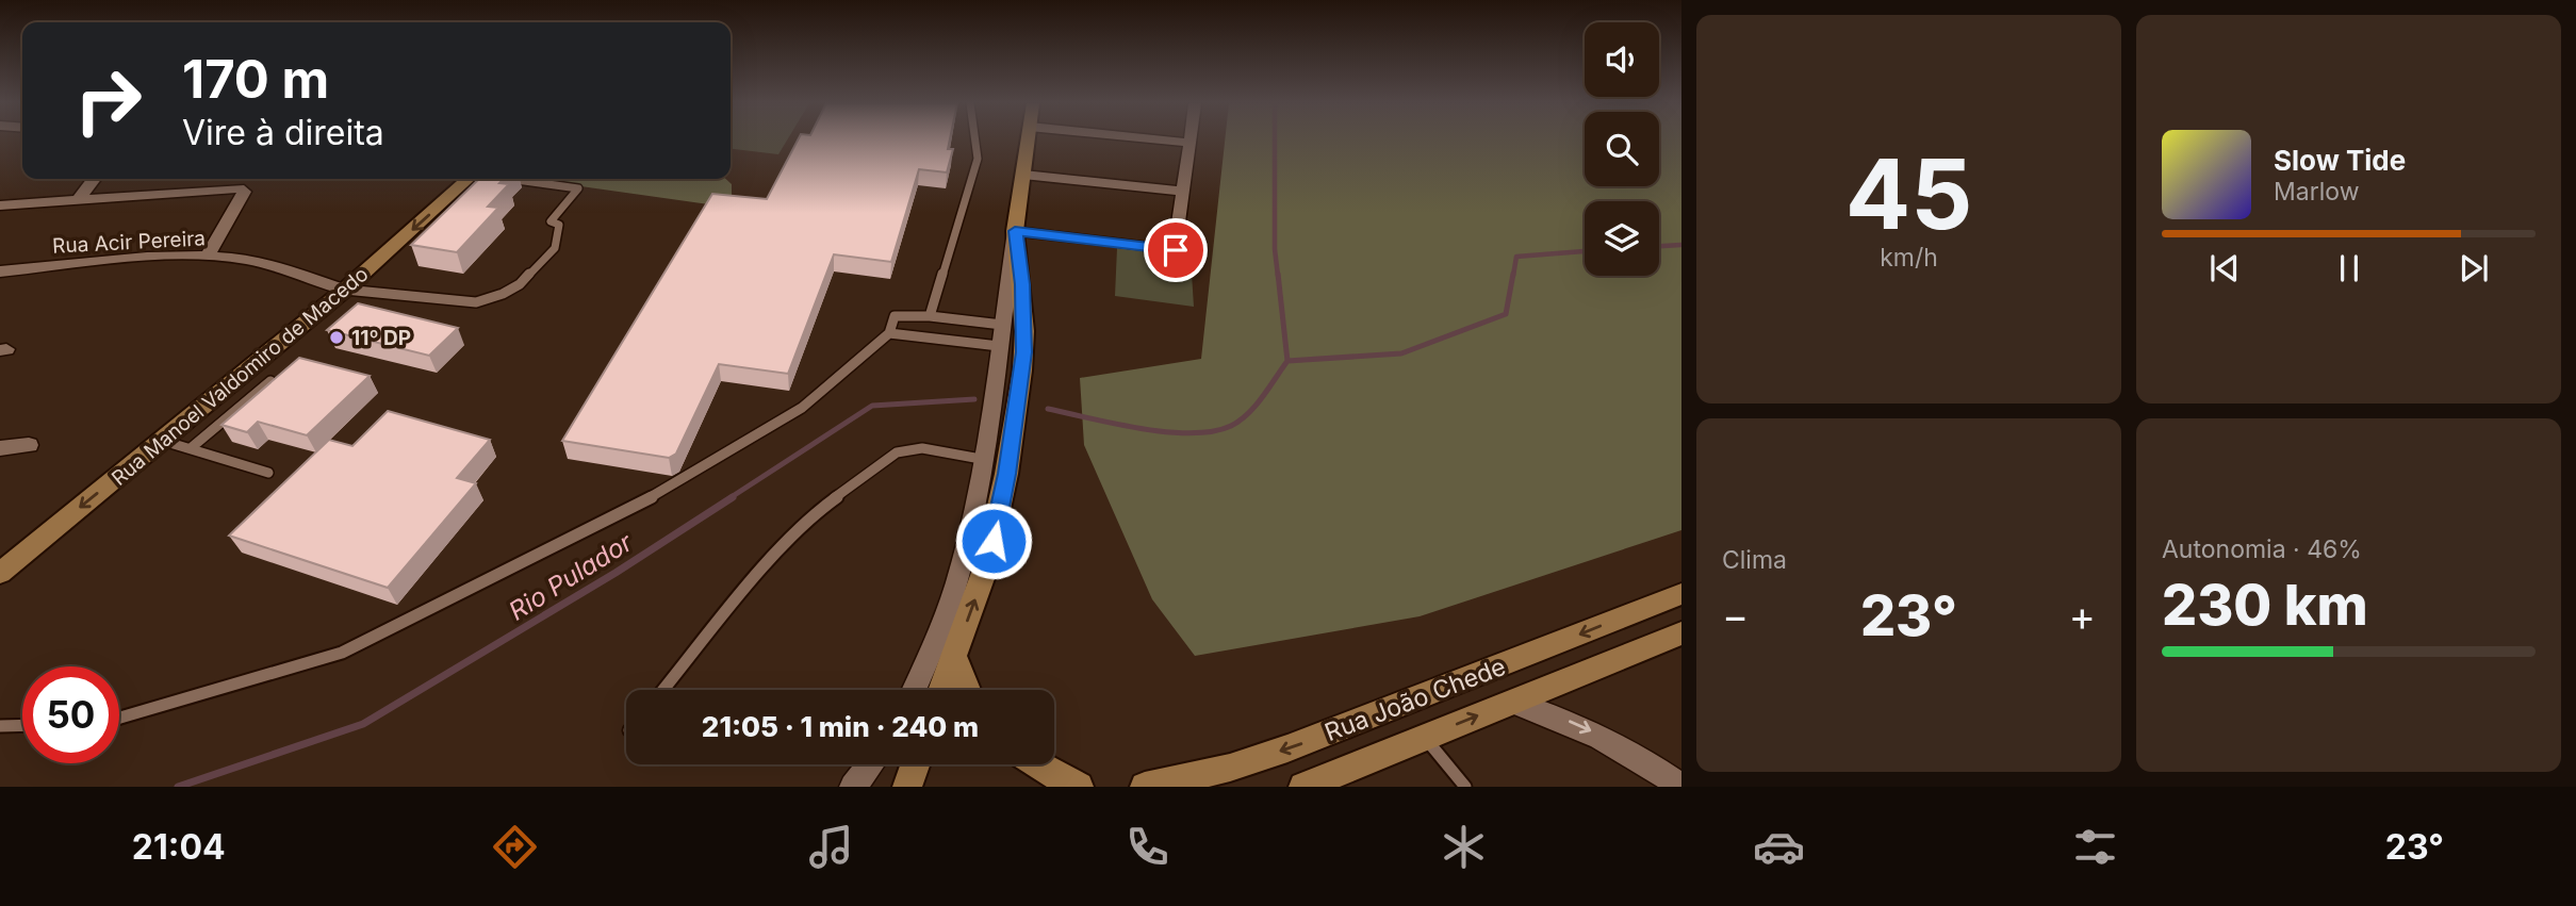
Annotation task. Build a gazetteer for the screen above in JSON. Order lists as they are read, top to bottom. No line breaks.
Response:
{"streets":{"main road":["Rua Manoel Valdomiro de Macedo","Rua João Chede"],"street":["Rua Acir Pereira"]},"crossings":[["Rua Acir Pereira","Rua Manoel Valdomiro de Macedo"]],"one_way":["Rua Manoel Valdomiro de Macedo"],"water":["Rio Pulador"],"places":["11º DP"],"page":{"tile":[["45","km/h"],"Clima",["Autonomia · 46%","230 km"]],"turn":["170 m","Vire à direita"],"song":["Slow Tide","Marlow"],"heat":["−","23°","+"],"limit":"50","trip":"21:05 · 1 min · 240 m","tabs":["21:04","23°"]}}
